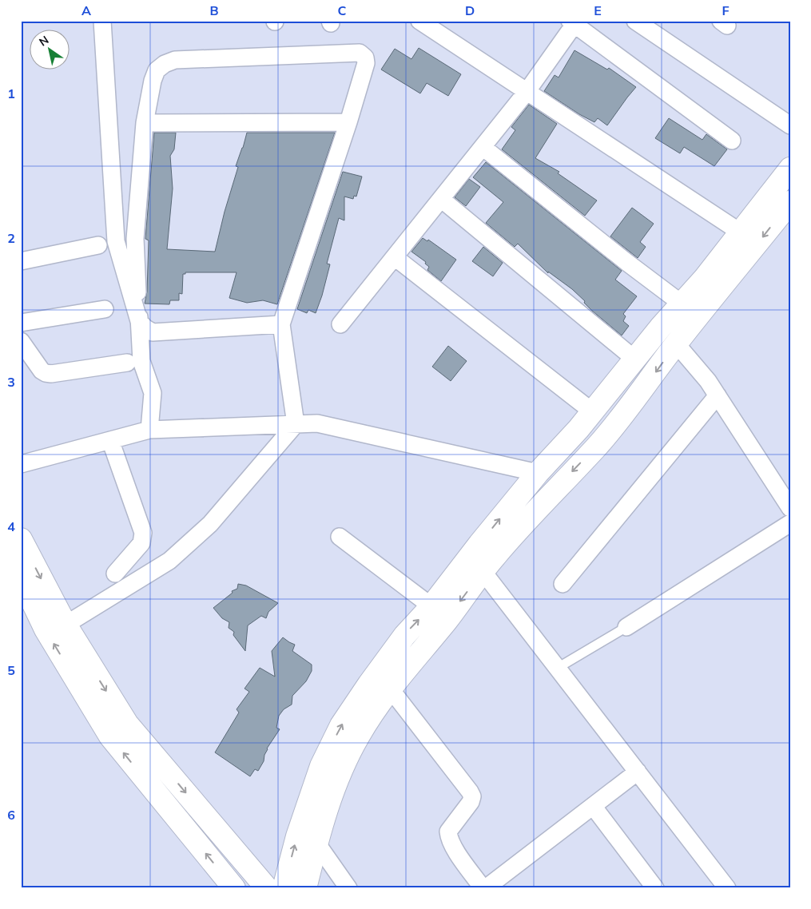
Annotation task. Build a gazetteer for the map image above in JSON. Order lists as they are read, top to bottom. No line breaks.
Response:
{"north":"top left","grid":{"columns":["A","B","C","D","E","F"],"rows":["1","2","3","4","5","6"]}}
